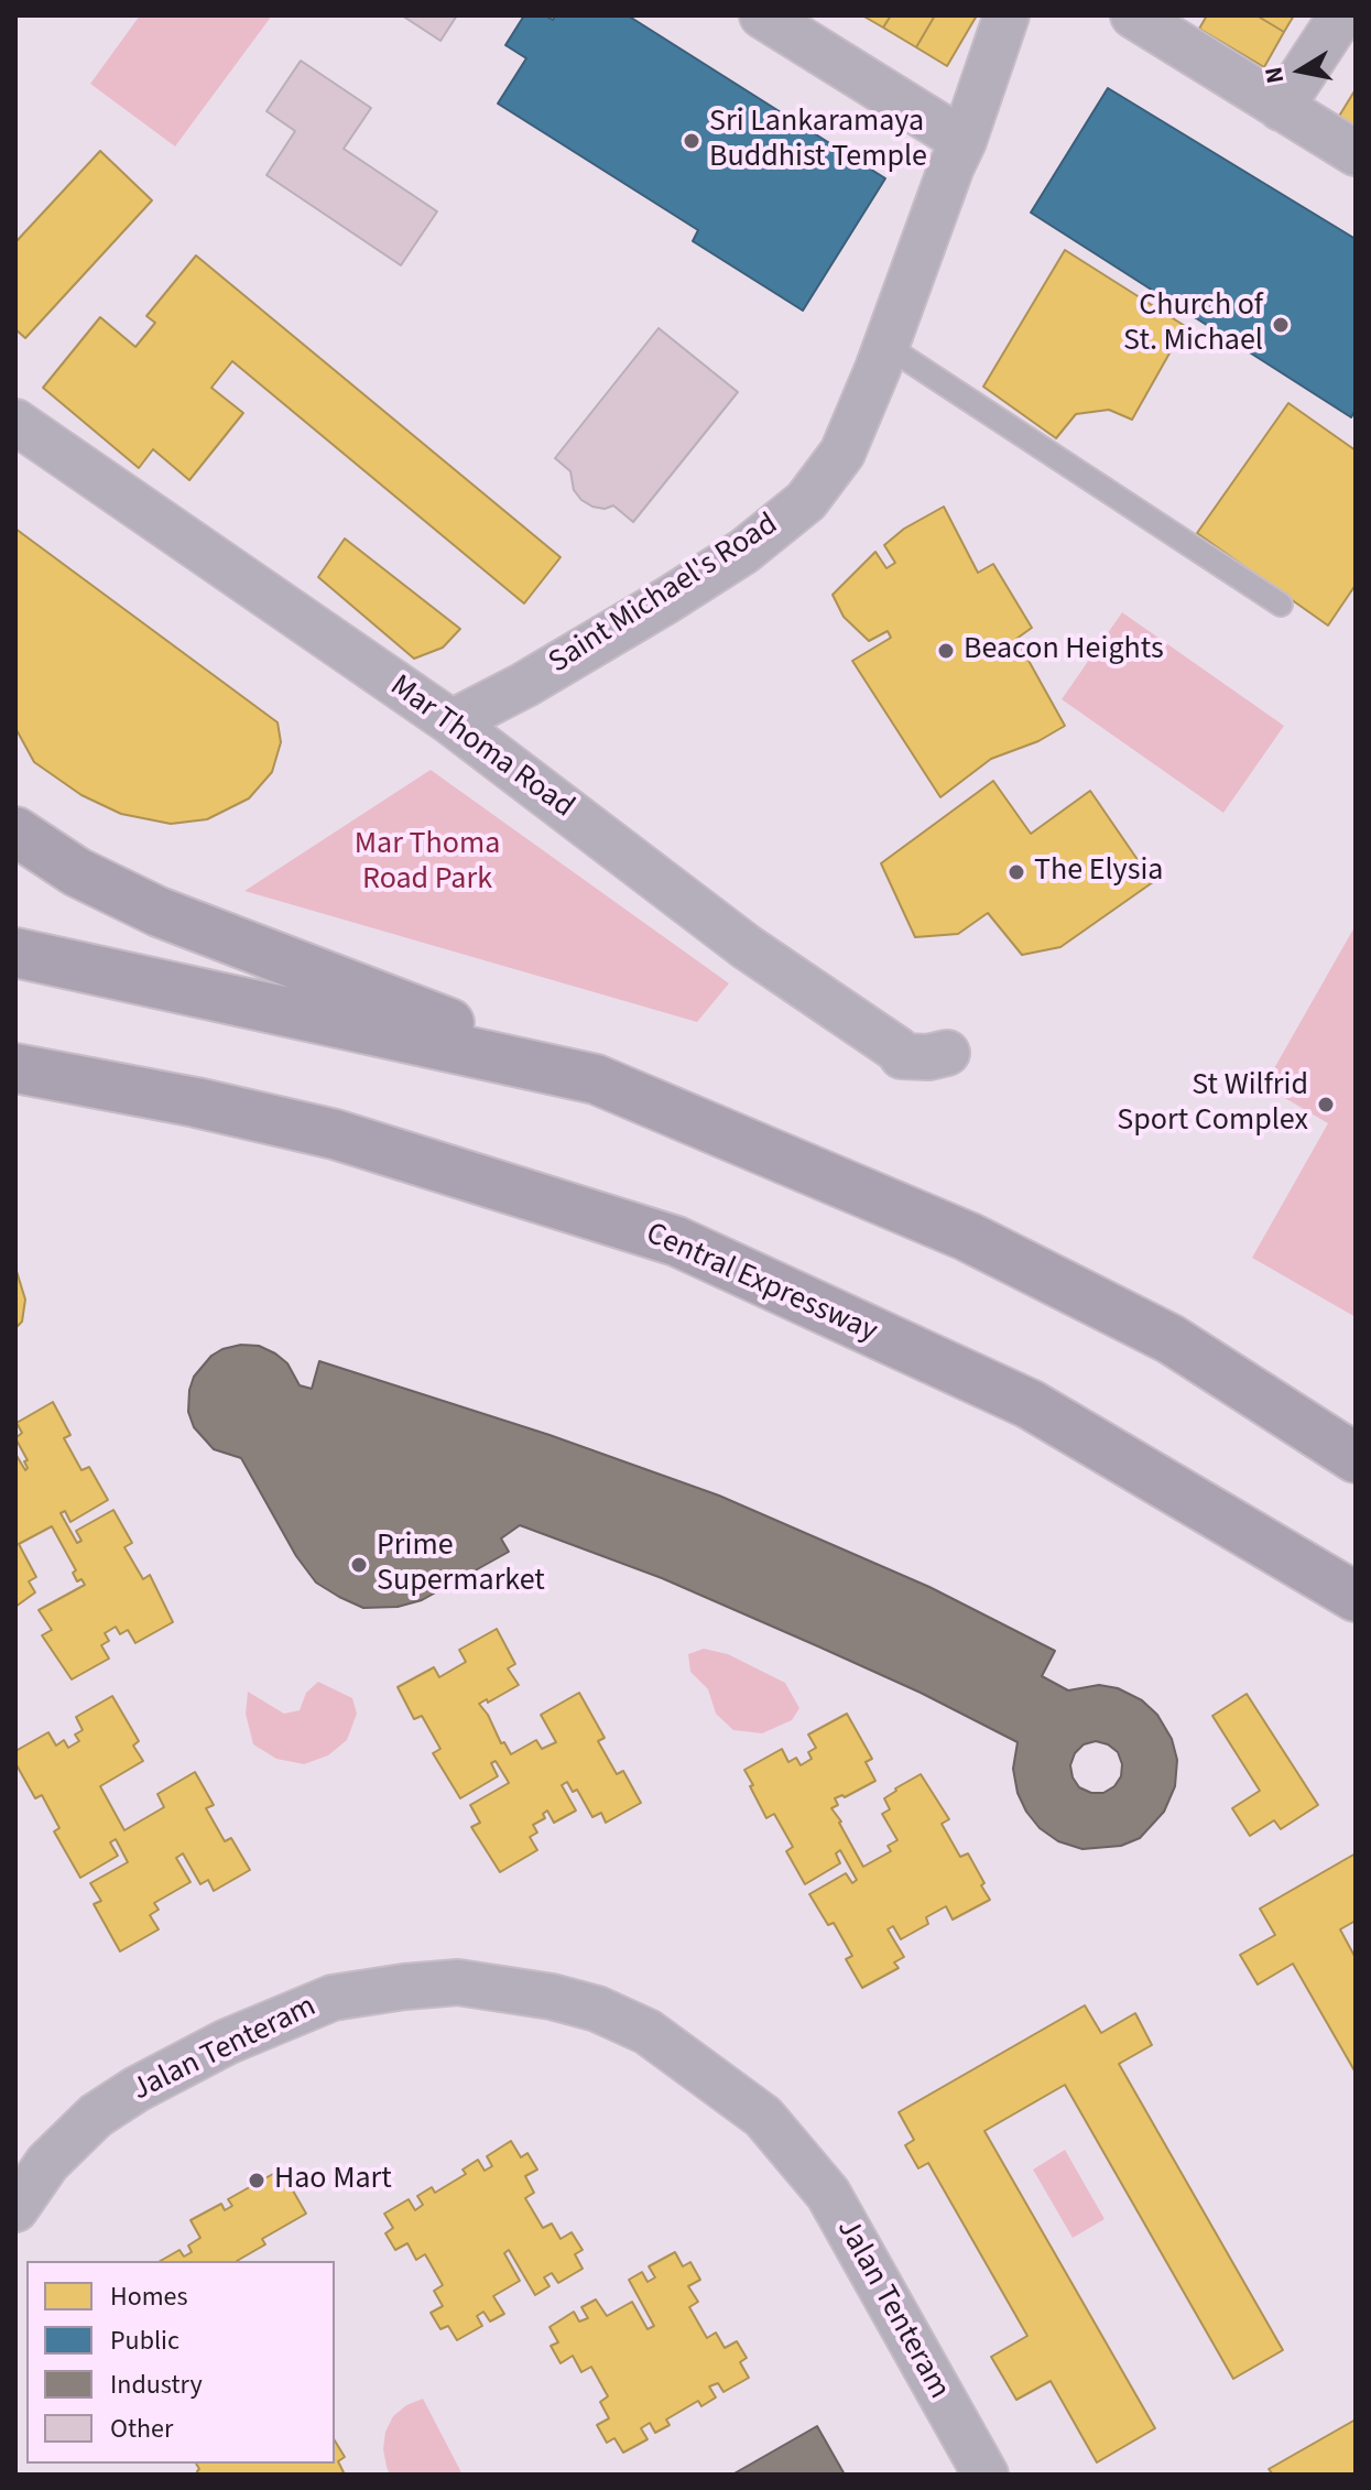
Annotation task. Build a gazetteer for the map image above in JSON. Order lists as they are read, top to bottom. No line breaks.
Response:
{"streets":{"highway":["Central Expressway"],"street":["Saint Michael's Road","Mar Thoma Road","Jalan Tenteram"]},"crossings":[["Saint Michael's Road","Mar Thoma Road"]],"parks":["Mar Thoma Road Park"],"places":["Sri Lankaramaya Buddhist Temple","Church of St. Michael","Beacon Heights","The Elysia","St Wilfrid Sport Complex","Prime Supermarket","Hao Mart"],"legend":["Homes","Public","Industry","Other"],"north":"left"}
